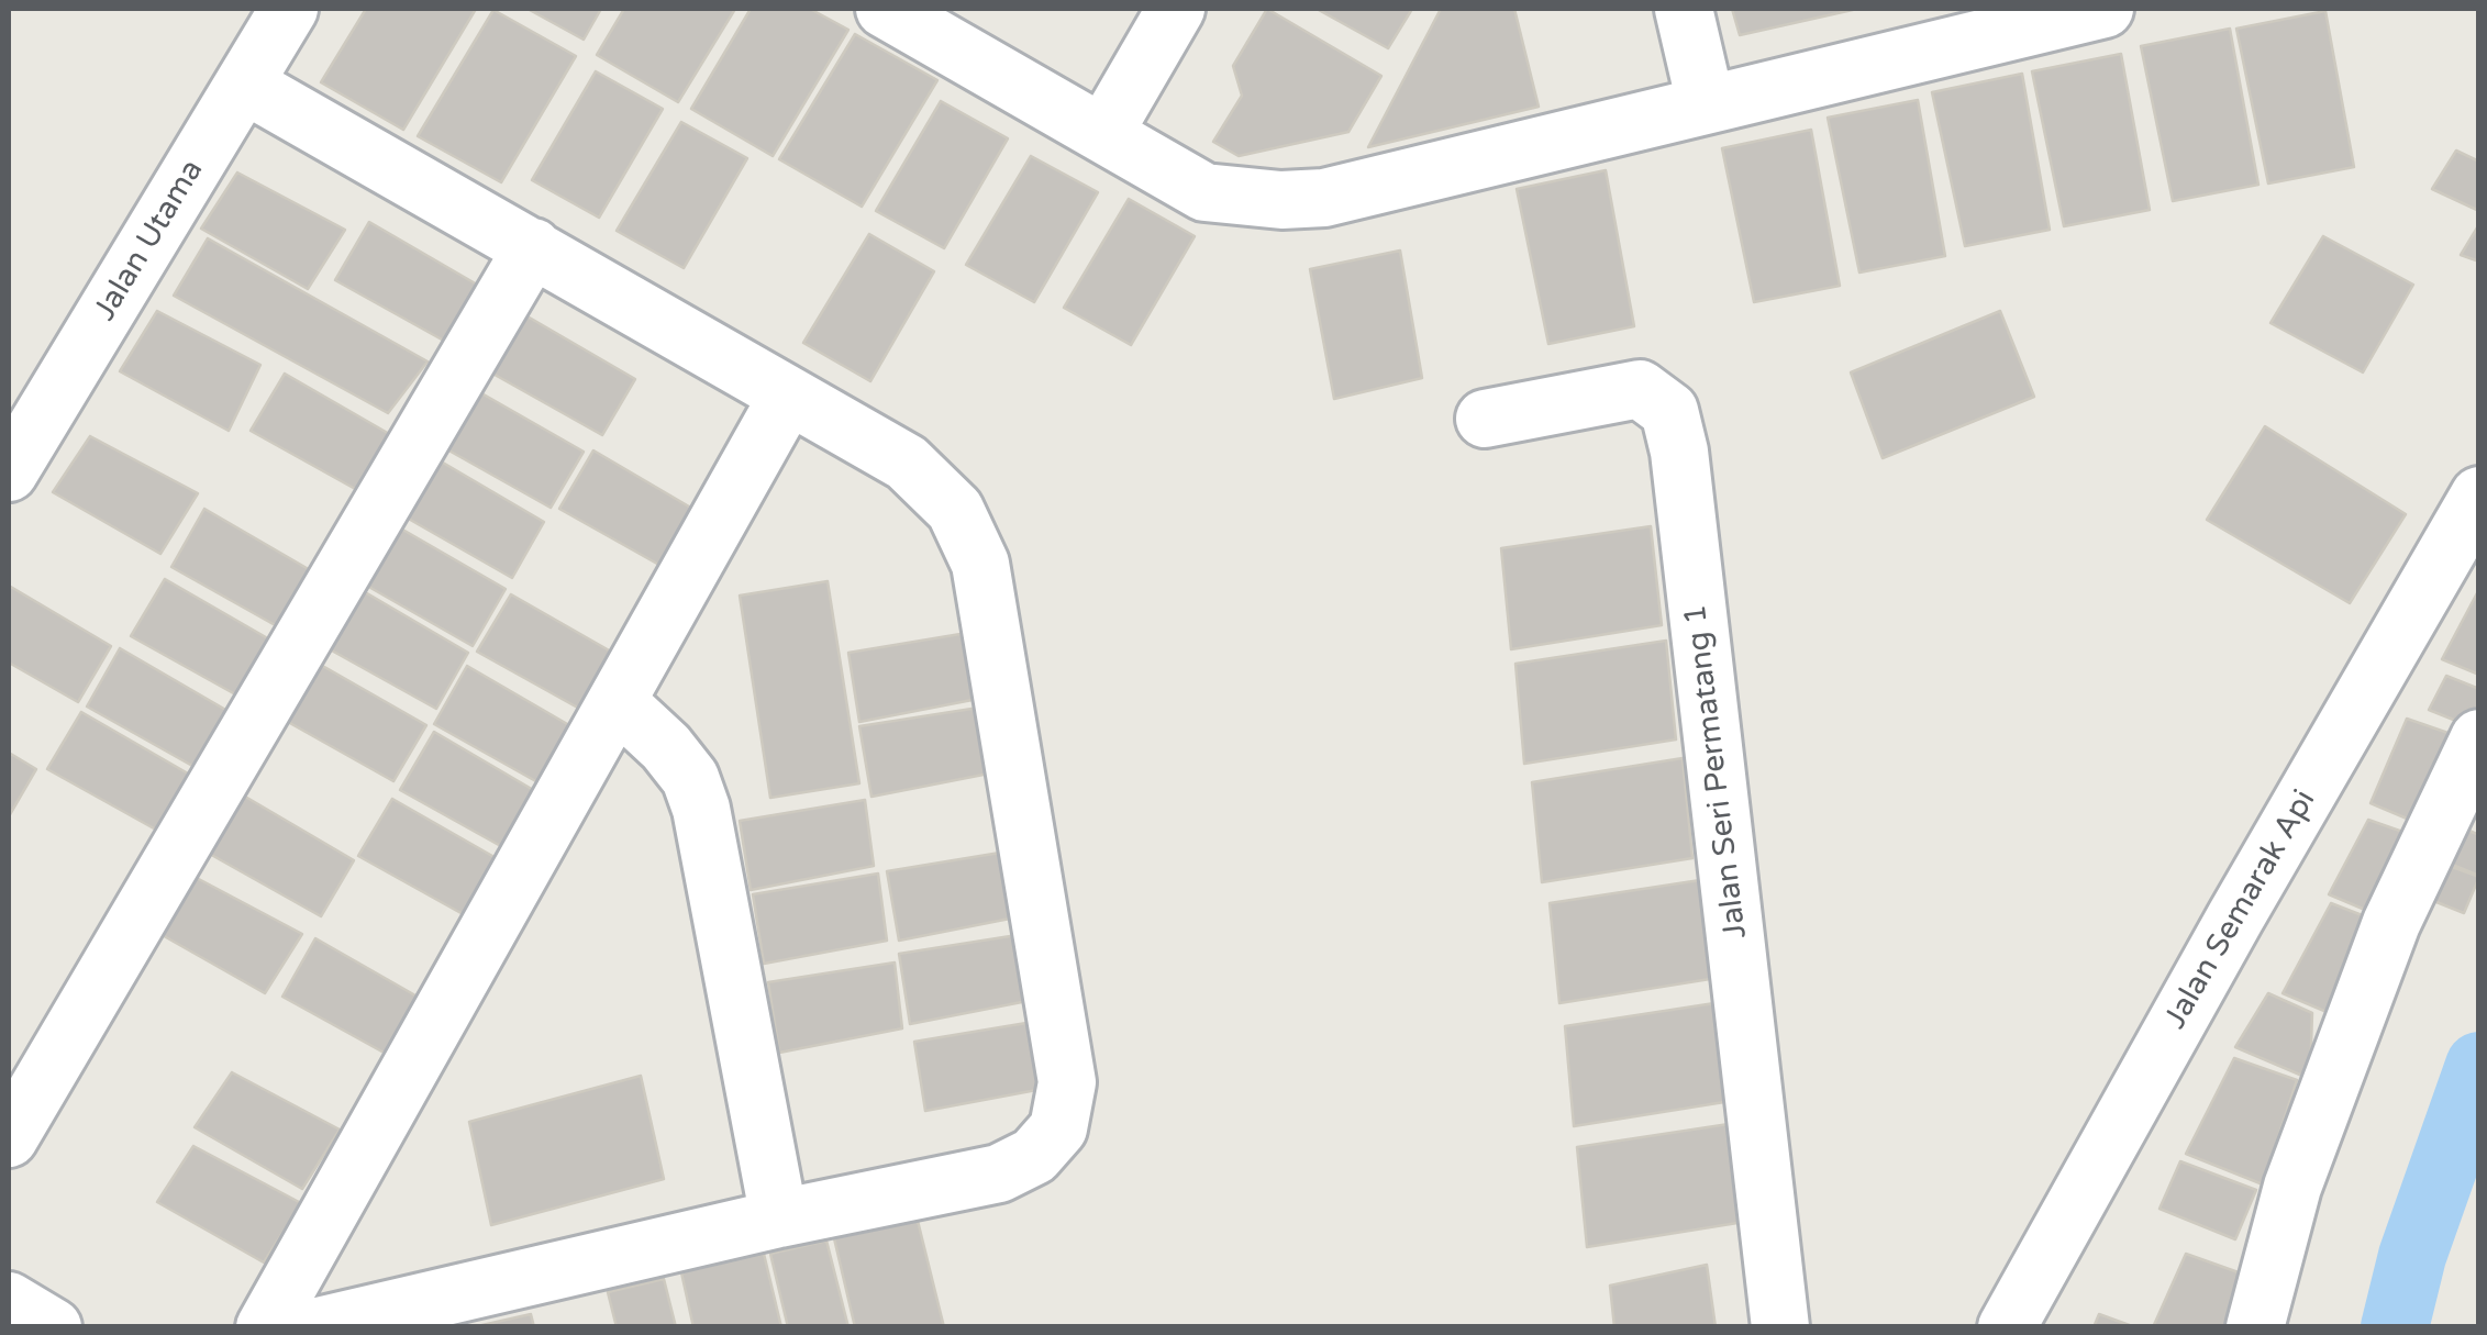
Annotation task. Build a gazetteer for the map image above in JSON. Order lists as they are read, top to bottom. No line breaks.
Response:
{"streets":{"street":["Jalan Utama","Jalan Seri Permatang 1","Jalan Semarak Api"]}}
